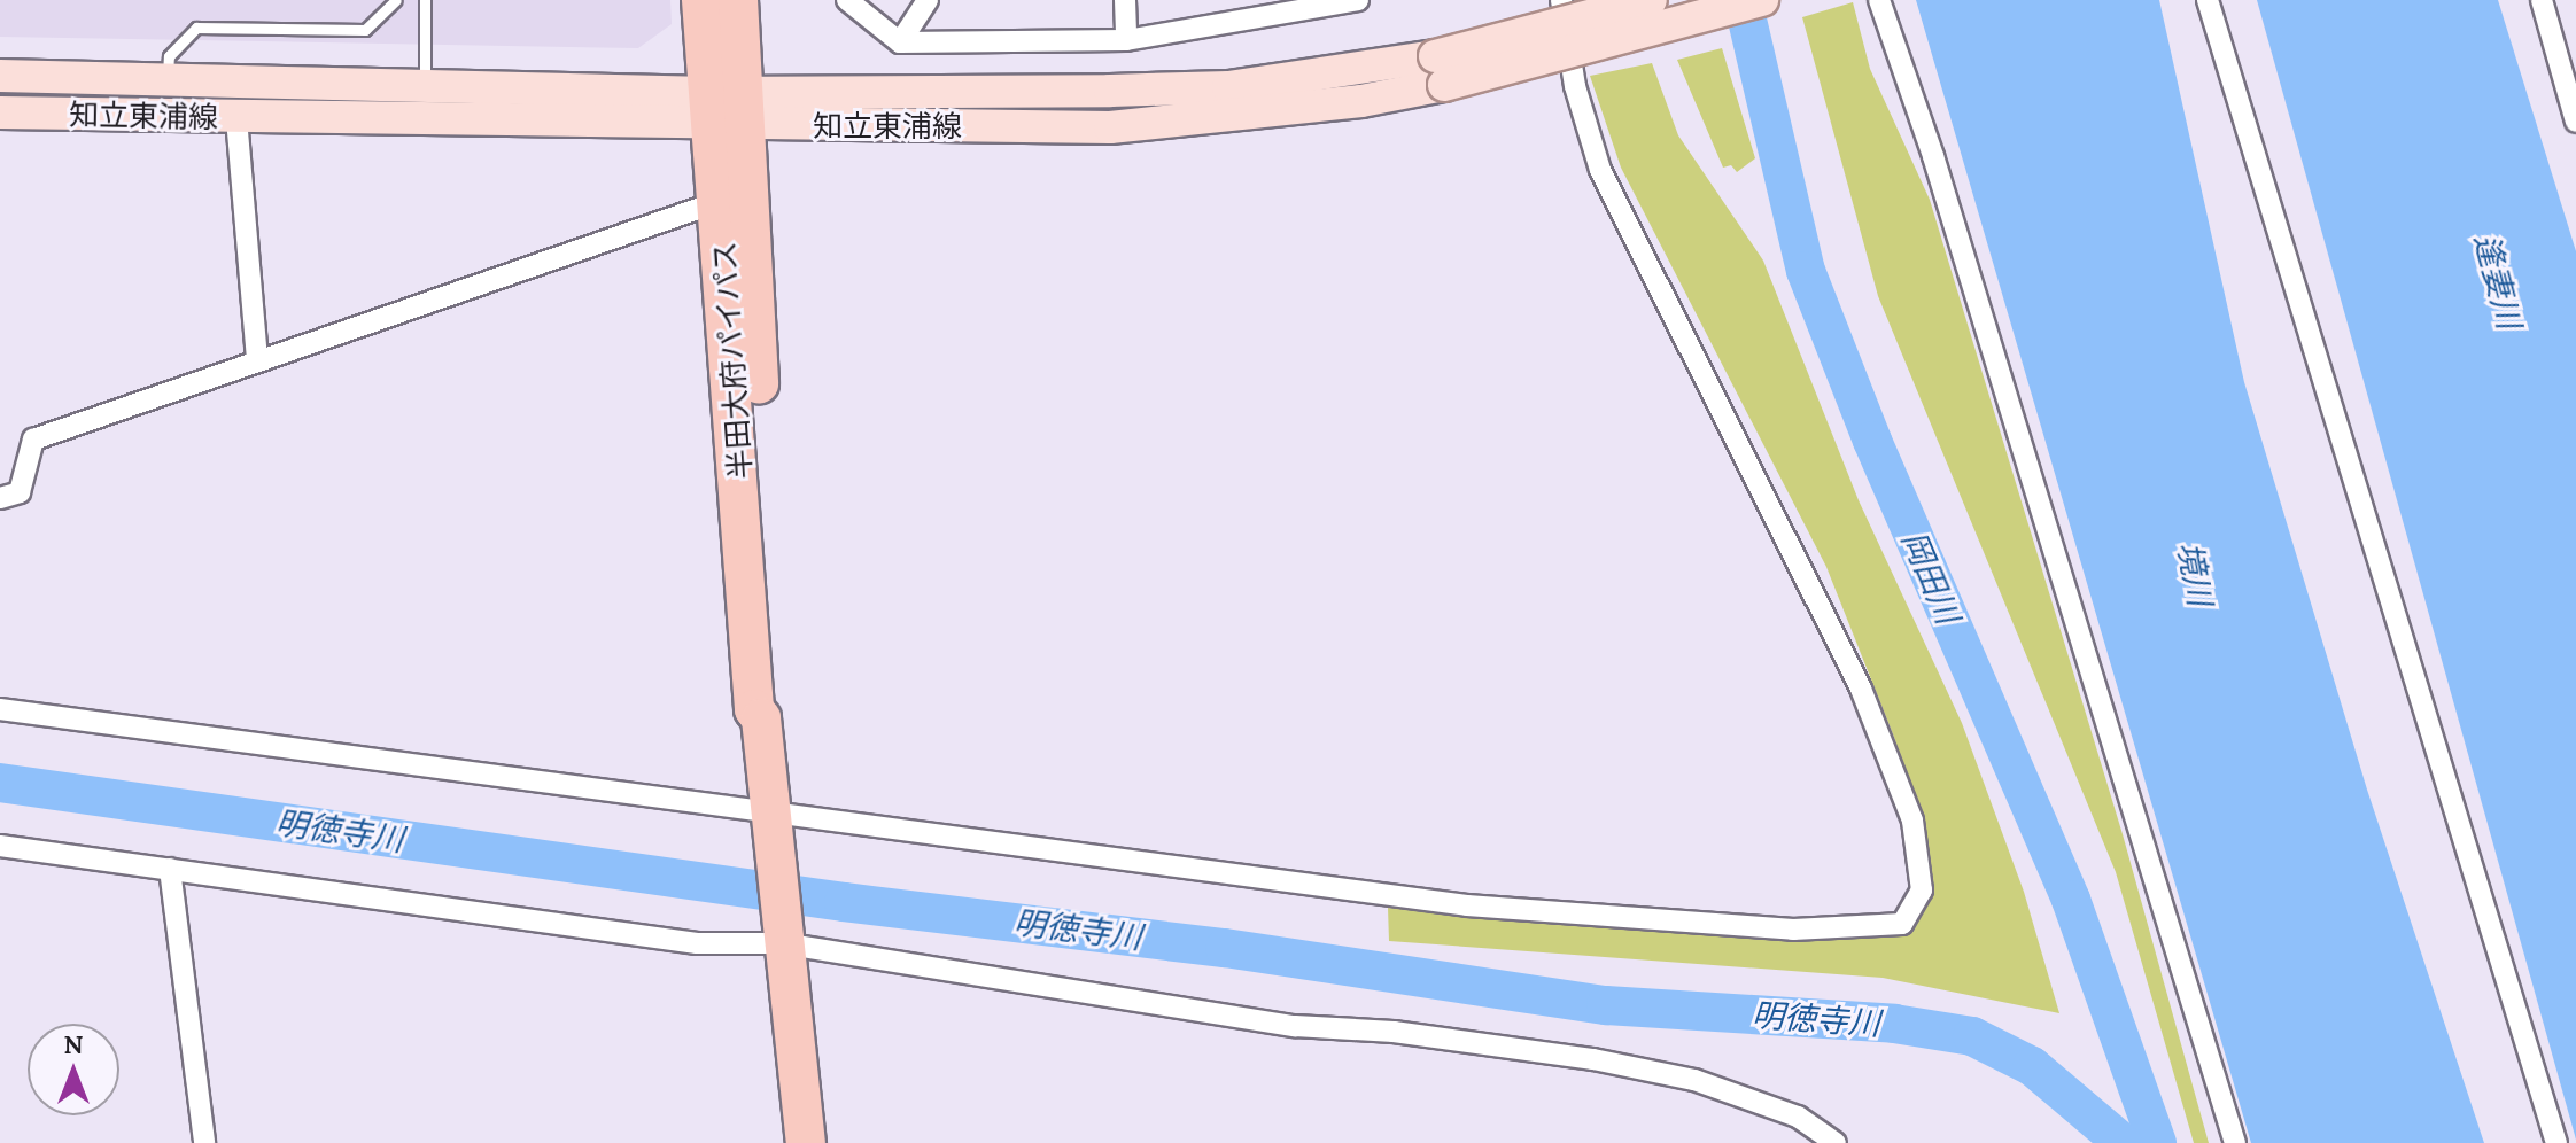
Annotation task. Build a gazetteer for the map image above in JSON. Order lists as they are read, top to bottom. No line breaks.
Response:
{"streets":{"highway":["半田大府パイパス"],"main road":["知立東浦線"]},"crossings":[["知立東浦線","半田大府パイパス"]],"water":["逢妻川","境川","岡田川","明徳寺川"],"north":"top"}
